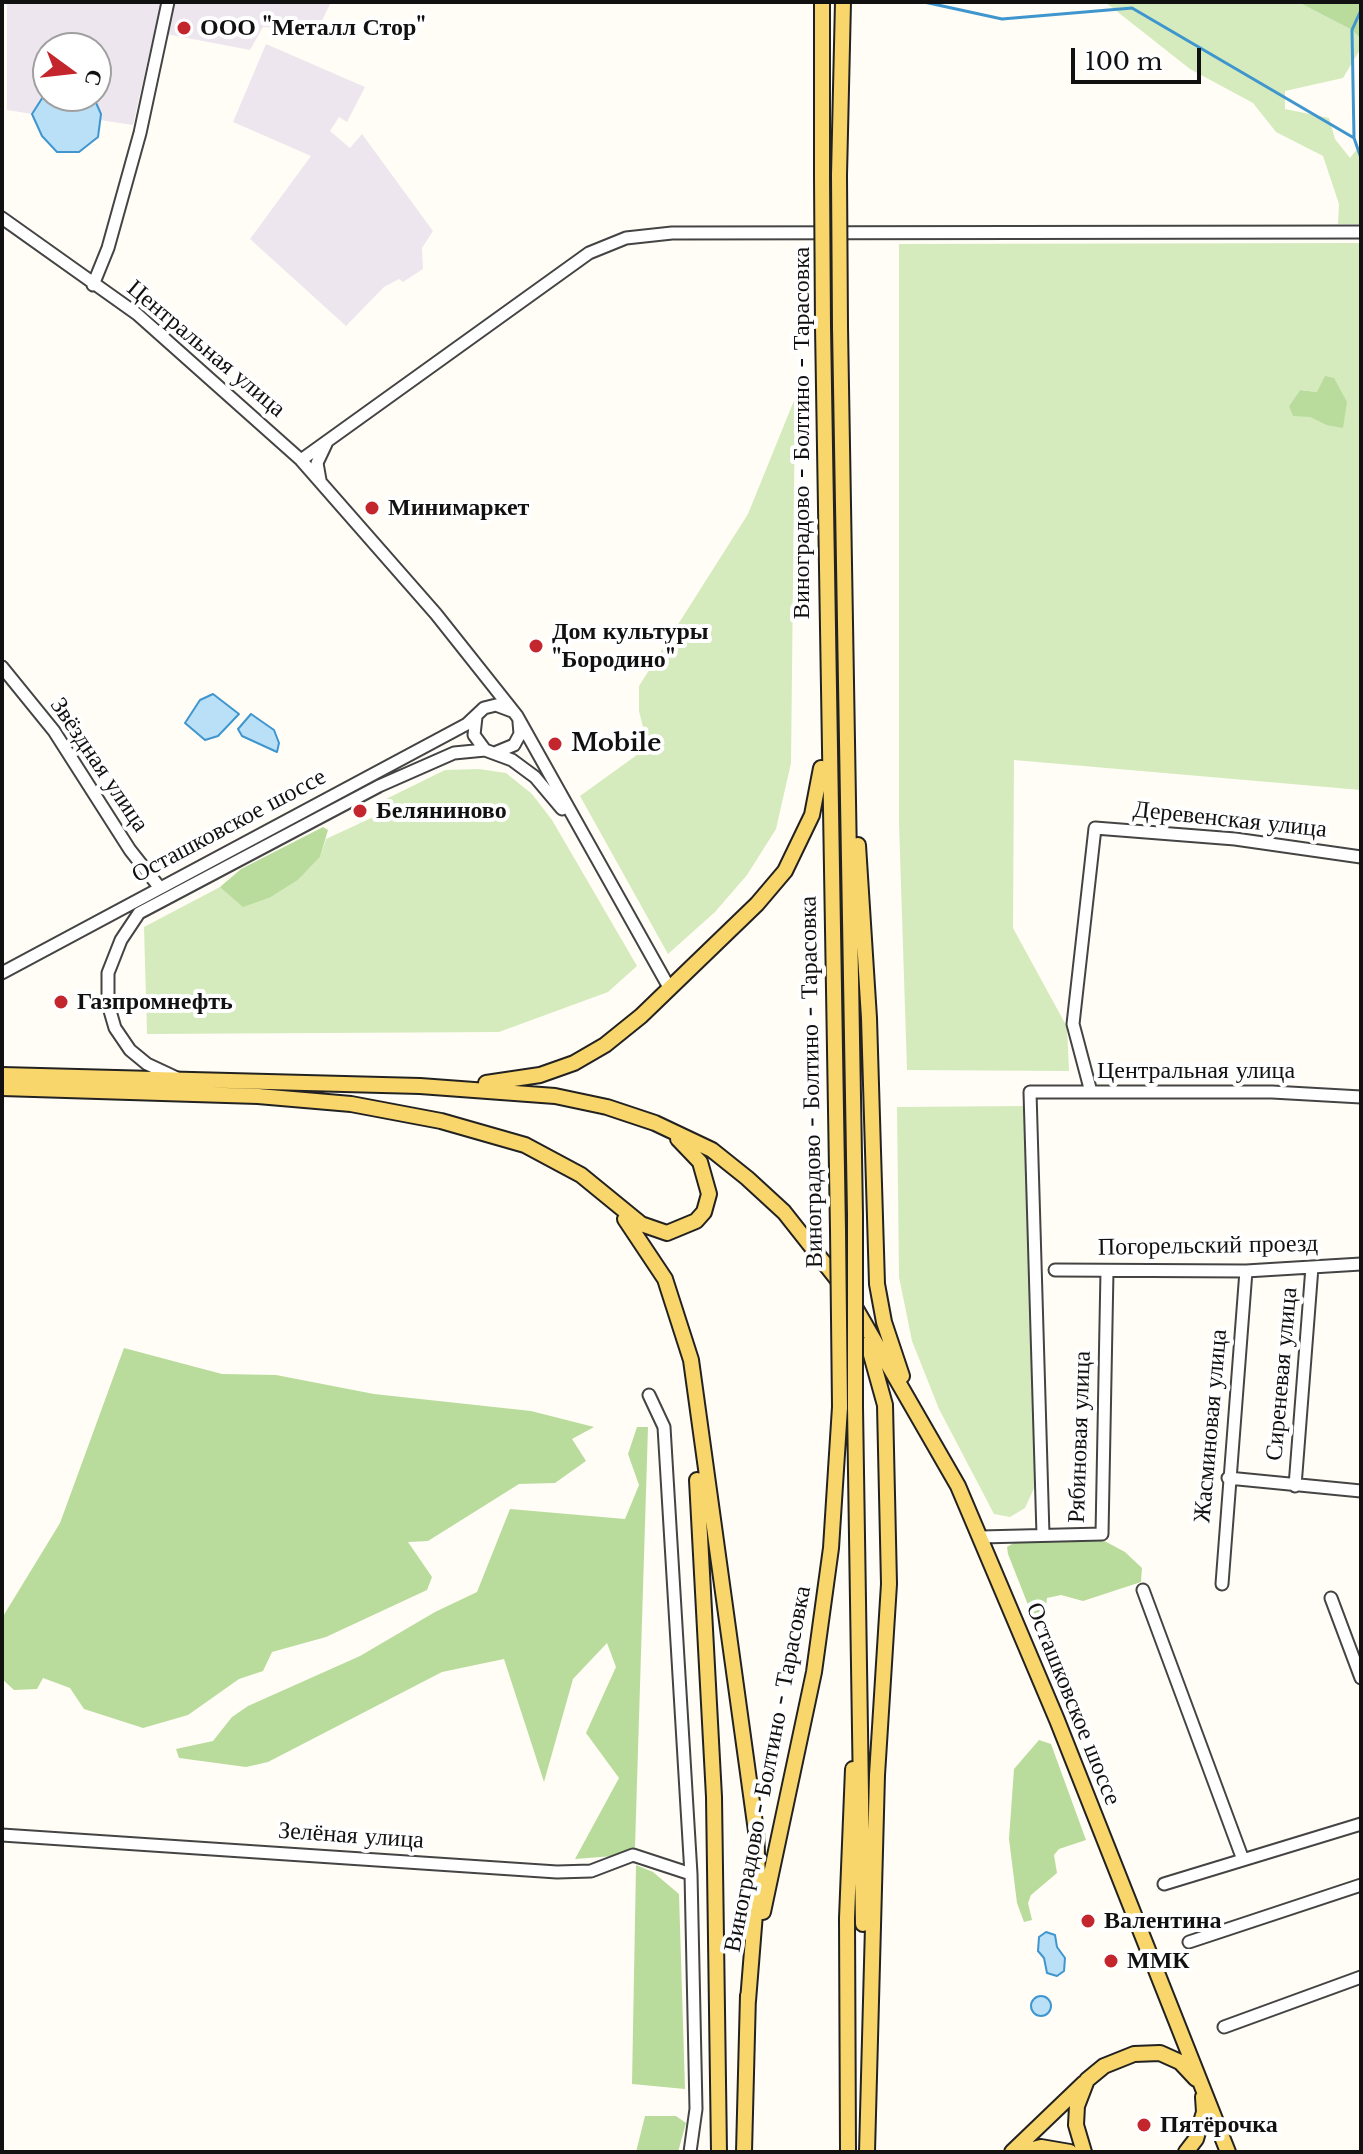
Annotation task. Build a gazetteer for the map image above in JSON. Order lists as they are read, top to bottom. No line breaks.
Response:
{"streets":{"main road":["Виноградово - Болтино - Тарасовка","Осташковское шоссе"],"street":["Центральная улица","Звёздная улица","Деревенская улица","Погорельский проезд","Сиреневая улица","Жасминовая улица","Рябиновая улица","Зелёная улица"]},"crossings":[["Центральная улица","Деревенская улица"],["Центральная улица","Осташковское шоссе"],["Центральная улица","Рябиновая улица"],["Звёздная улица","Осташковское шоссе"],["Осташковское шоссе","Рябиновая улица"],["Погорельский проезд","Сиреневая улица"],["Погорельский проезд","Жасминовая улица"],["Погорельский проезд","Рябиновая улица"]],"places":["ООО \"Металл Стор\"","Минимаркет","Дом культуры \"Бородино\"","Mobile","Беляниново","Газпромнефть","Валентина","ММК","Пятёрочка"],"scale_bar":"100 m","north":"right"}
